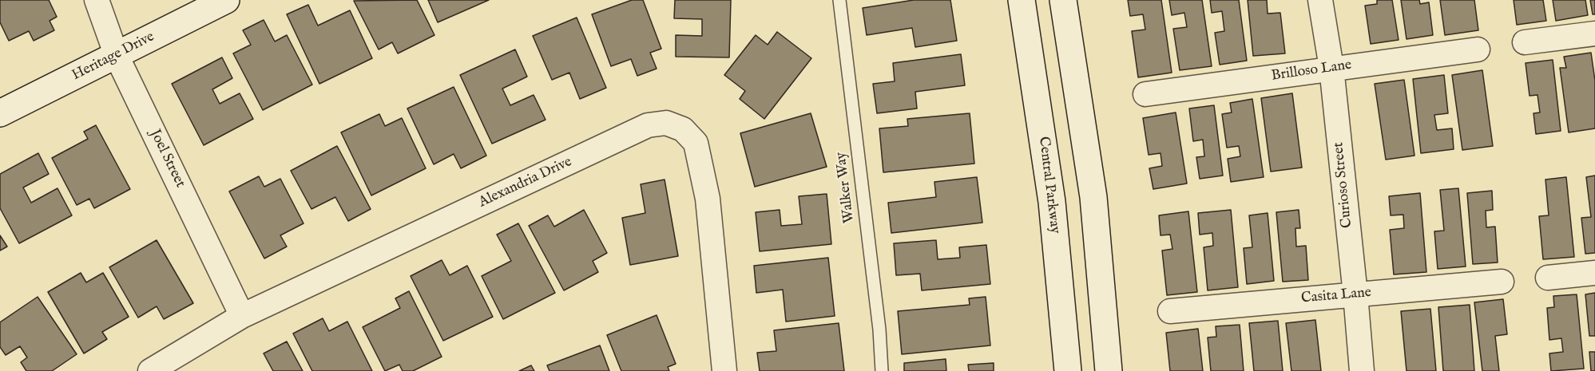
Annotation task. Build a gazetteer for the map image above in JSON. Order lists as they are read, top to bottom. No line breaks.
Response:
{"streets":{"main road":["Heritage Drive","Central Parkway"],"street":["Brilloso Lane","Joel Street","Alexandria Drive","Curioso Street","Casita Lane"],"lane":["Walker Way"]},"crossings":[["Heritage Drive","Joel Street"],["Brilloso Lane","Curioso Street"],["Joel Street","Alexandria Drive"],["Curioso Street","Casita Lane"]]}
